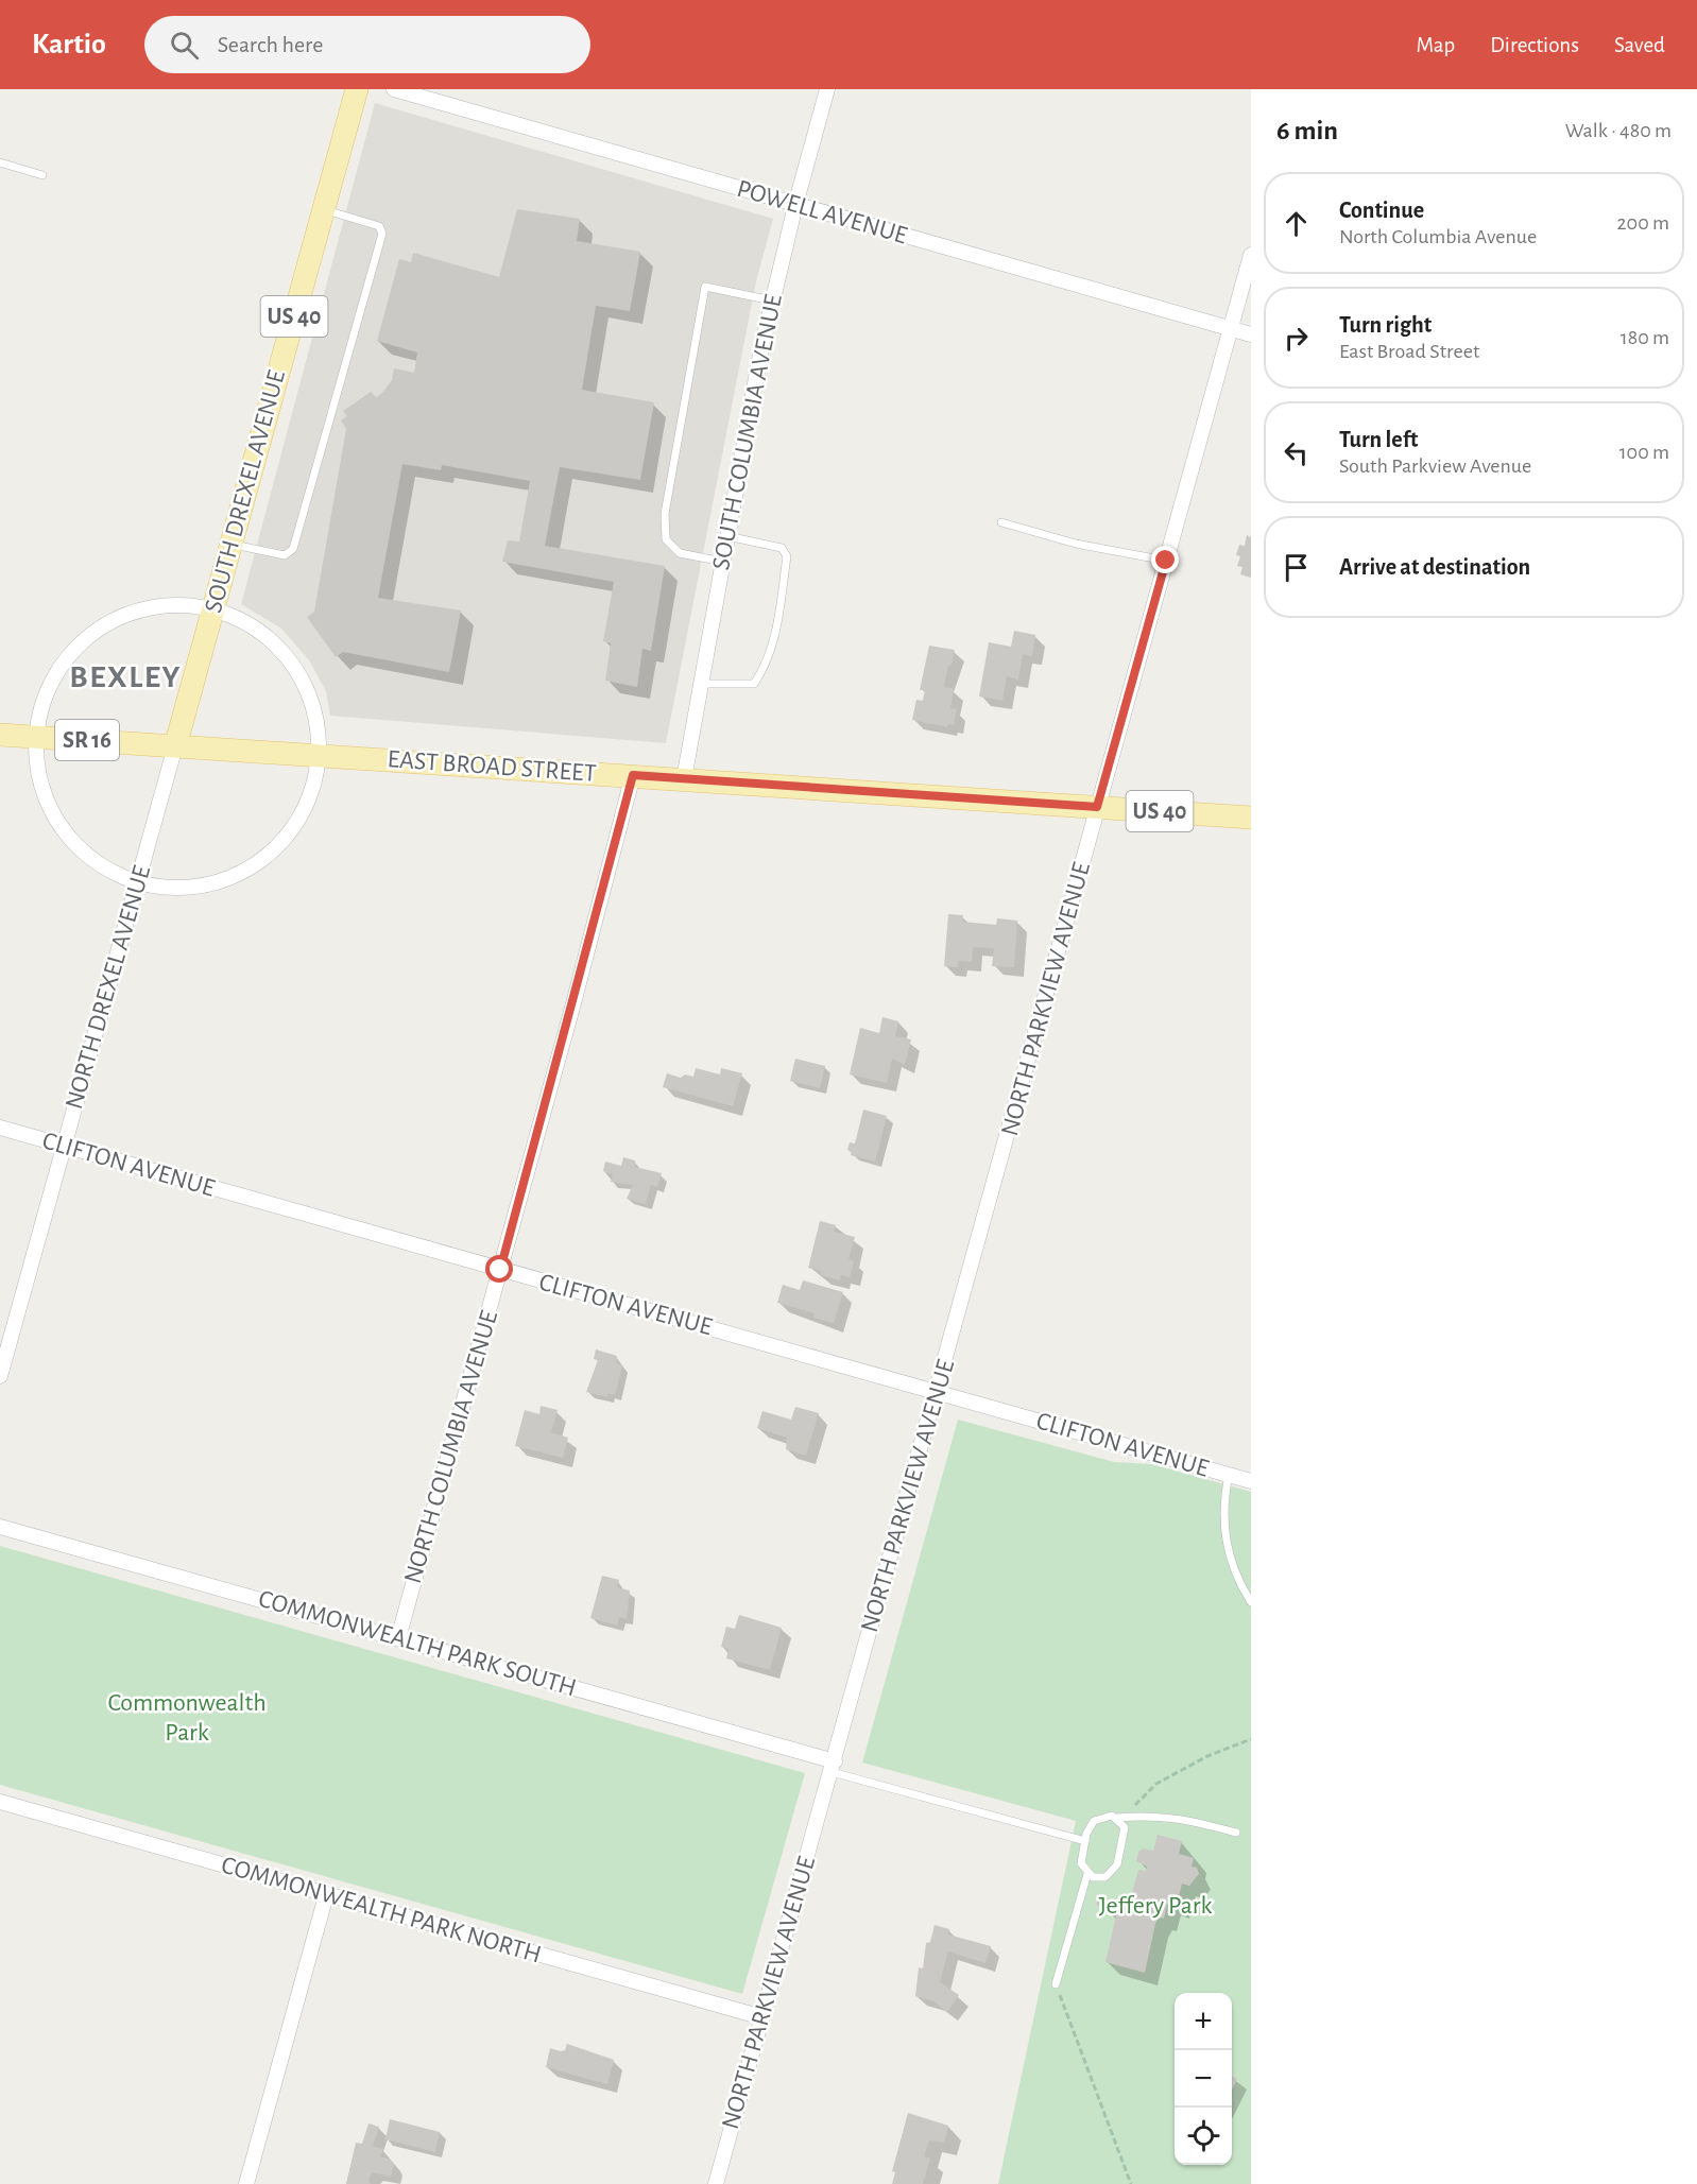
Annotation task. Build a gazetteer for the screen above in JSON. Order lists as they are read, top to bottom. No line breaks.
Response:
{"streets":{"main road":["US 40","SOUTH DREXEL AVENUE","SR 16","EAST BROAD STREET"],"street":["POWELL AVENUE","SOUTH COLUMBIA AVENUE","NORTH DREXEL AVENUE","NORTH PARKVIEW AVENUE","CLIFTON AVENUE","NORTH COLUMBIA AVENUE","COMMONWEALTH PARK SOUTH","COMMONWEALTH PARK NORTH"]},"crossings":[["POWELL AVENUE","SOUTH COLUMBIA AVENUE"],["POWELL AVENUE","NORTH PARKVIEW AVENUE"],["SOUTH COLUMBIA AVENUE","EAST BROAD STREET"],["SOUTH DREXEL AVENUE","EAST BROAD STREET"],["SOUTH DREXEL AVENUE","NORTH DREXEL AVENUE"],["EAST BROAD STREET","NORTH DREXEL AVENUE"],["EAST BROAD STREET","NORTH PARKVIEW AVENUE"],["EAST BROAD STREET","NORTH COLUMBIA AVENUE"],["NORTH DREXEL AVENUE","CLIFTON AVENUE"],["NORTH PARKVIEW AVENUE","CLIFTON AVENUE"],["NORTH PARKVIEW AVENUE","COMMONWEALTH PARK SOUTH"],["NORTH PARKVIEW AVENUE","COMMONWEALTH PARK NORTH"],["CLIFTON AVENUE","NORTH COLUMBIA AVENUE"],["NORTH COLUMBIA AVENUE","COMMONWEALTH PARK SOUTH"]],"districts":["BEXLEY"],"parks":["Commonwealth Park","Jeffery Park"],"page":{"header":"Kartio","search":"Search here","nav":["Map","Directions","Saved"],"heading":["6 min","Walk · 480 m"],"list":[["Continue","North Columbia Avenue","200 m"],["Turn right","East Broad Street","180 m"],["Turn left","South Parkview Avenue","100 m"],"Arrive at destination"],"map_buttons":["+","−"]}}
